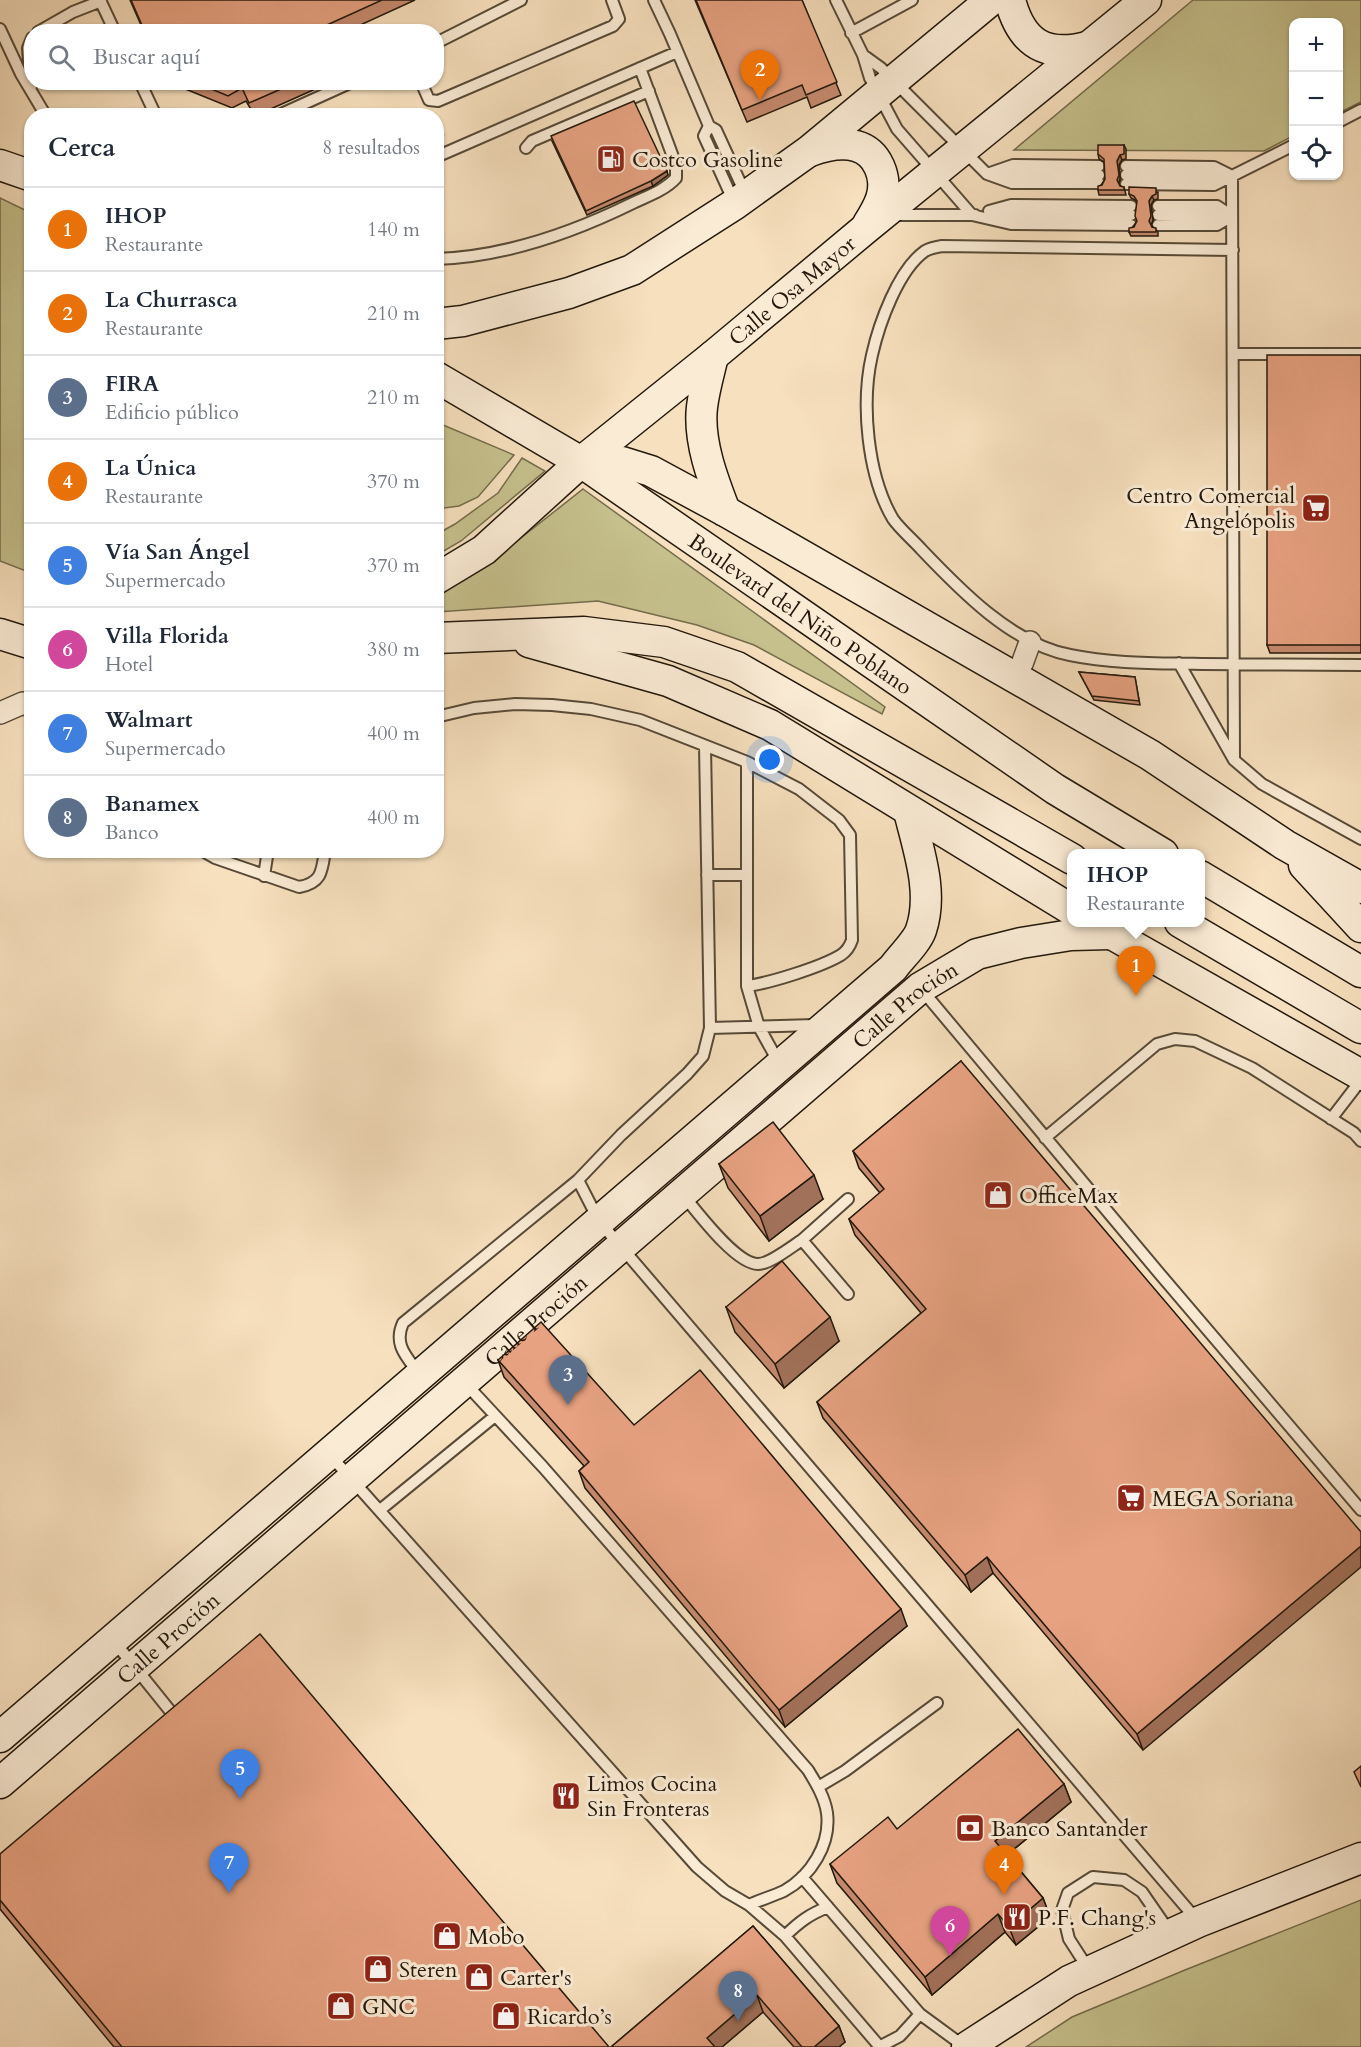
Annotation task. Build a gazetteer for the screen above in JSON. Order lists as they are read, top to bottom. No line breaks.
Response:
{"streets":{"main road":["Calle Osa Mayor","Boulevard del Niño Poblano","Calle Proción"]},"crossings":[["Calle Osa Mayor","Boulevard del Niño Poblano"]],"places":{"fuel station":["Costco Gasoline"],"supermarket":["Centro Comercial Angelópolis","MEGA Soriana"],"shop":["OfficeMax","Mobo","Steren","Carter's","GNC","Ricardo’s"],"restaurant":["Limos Cocina Sin Fronteras","P.F. Chang's"],"bank":["Banco Santander"]},"page":{"map_buttons":["+","−"],"search":"Buscar aquí","pins":["2","1","3","5","7","4","6","8"],"heading":["Cerca","8 resultados"],"list":[{"mark":"1","name":"IHOP","note":"Restaurante","value":"140 m"},{"mark":"2","name":"La Churrasca","note":"Restaurante","value":"210 m"},{"mark":"3","name":"FIRA","note":"Edificio público","value":"210 m"},{"mark":"4","name":"La Única","note":"Restaurante","value":"370 m"},{"mark":"5","name":"Vía San Ángel","note":"Supermercado","value":"370 m"},{"mark":"6","name":"Villa Florida","note":"Hotel","value":"380 m"},{"mark":"7","name":"Walmart","note":"Supermercado","value":"400 m"},{"mark":"8","name":"Banamex","note":"Banco","value":"400 m"}],"popup":["IHOP","Restaurante"]}}
